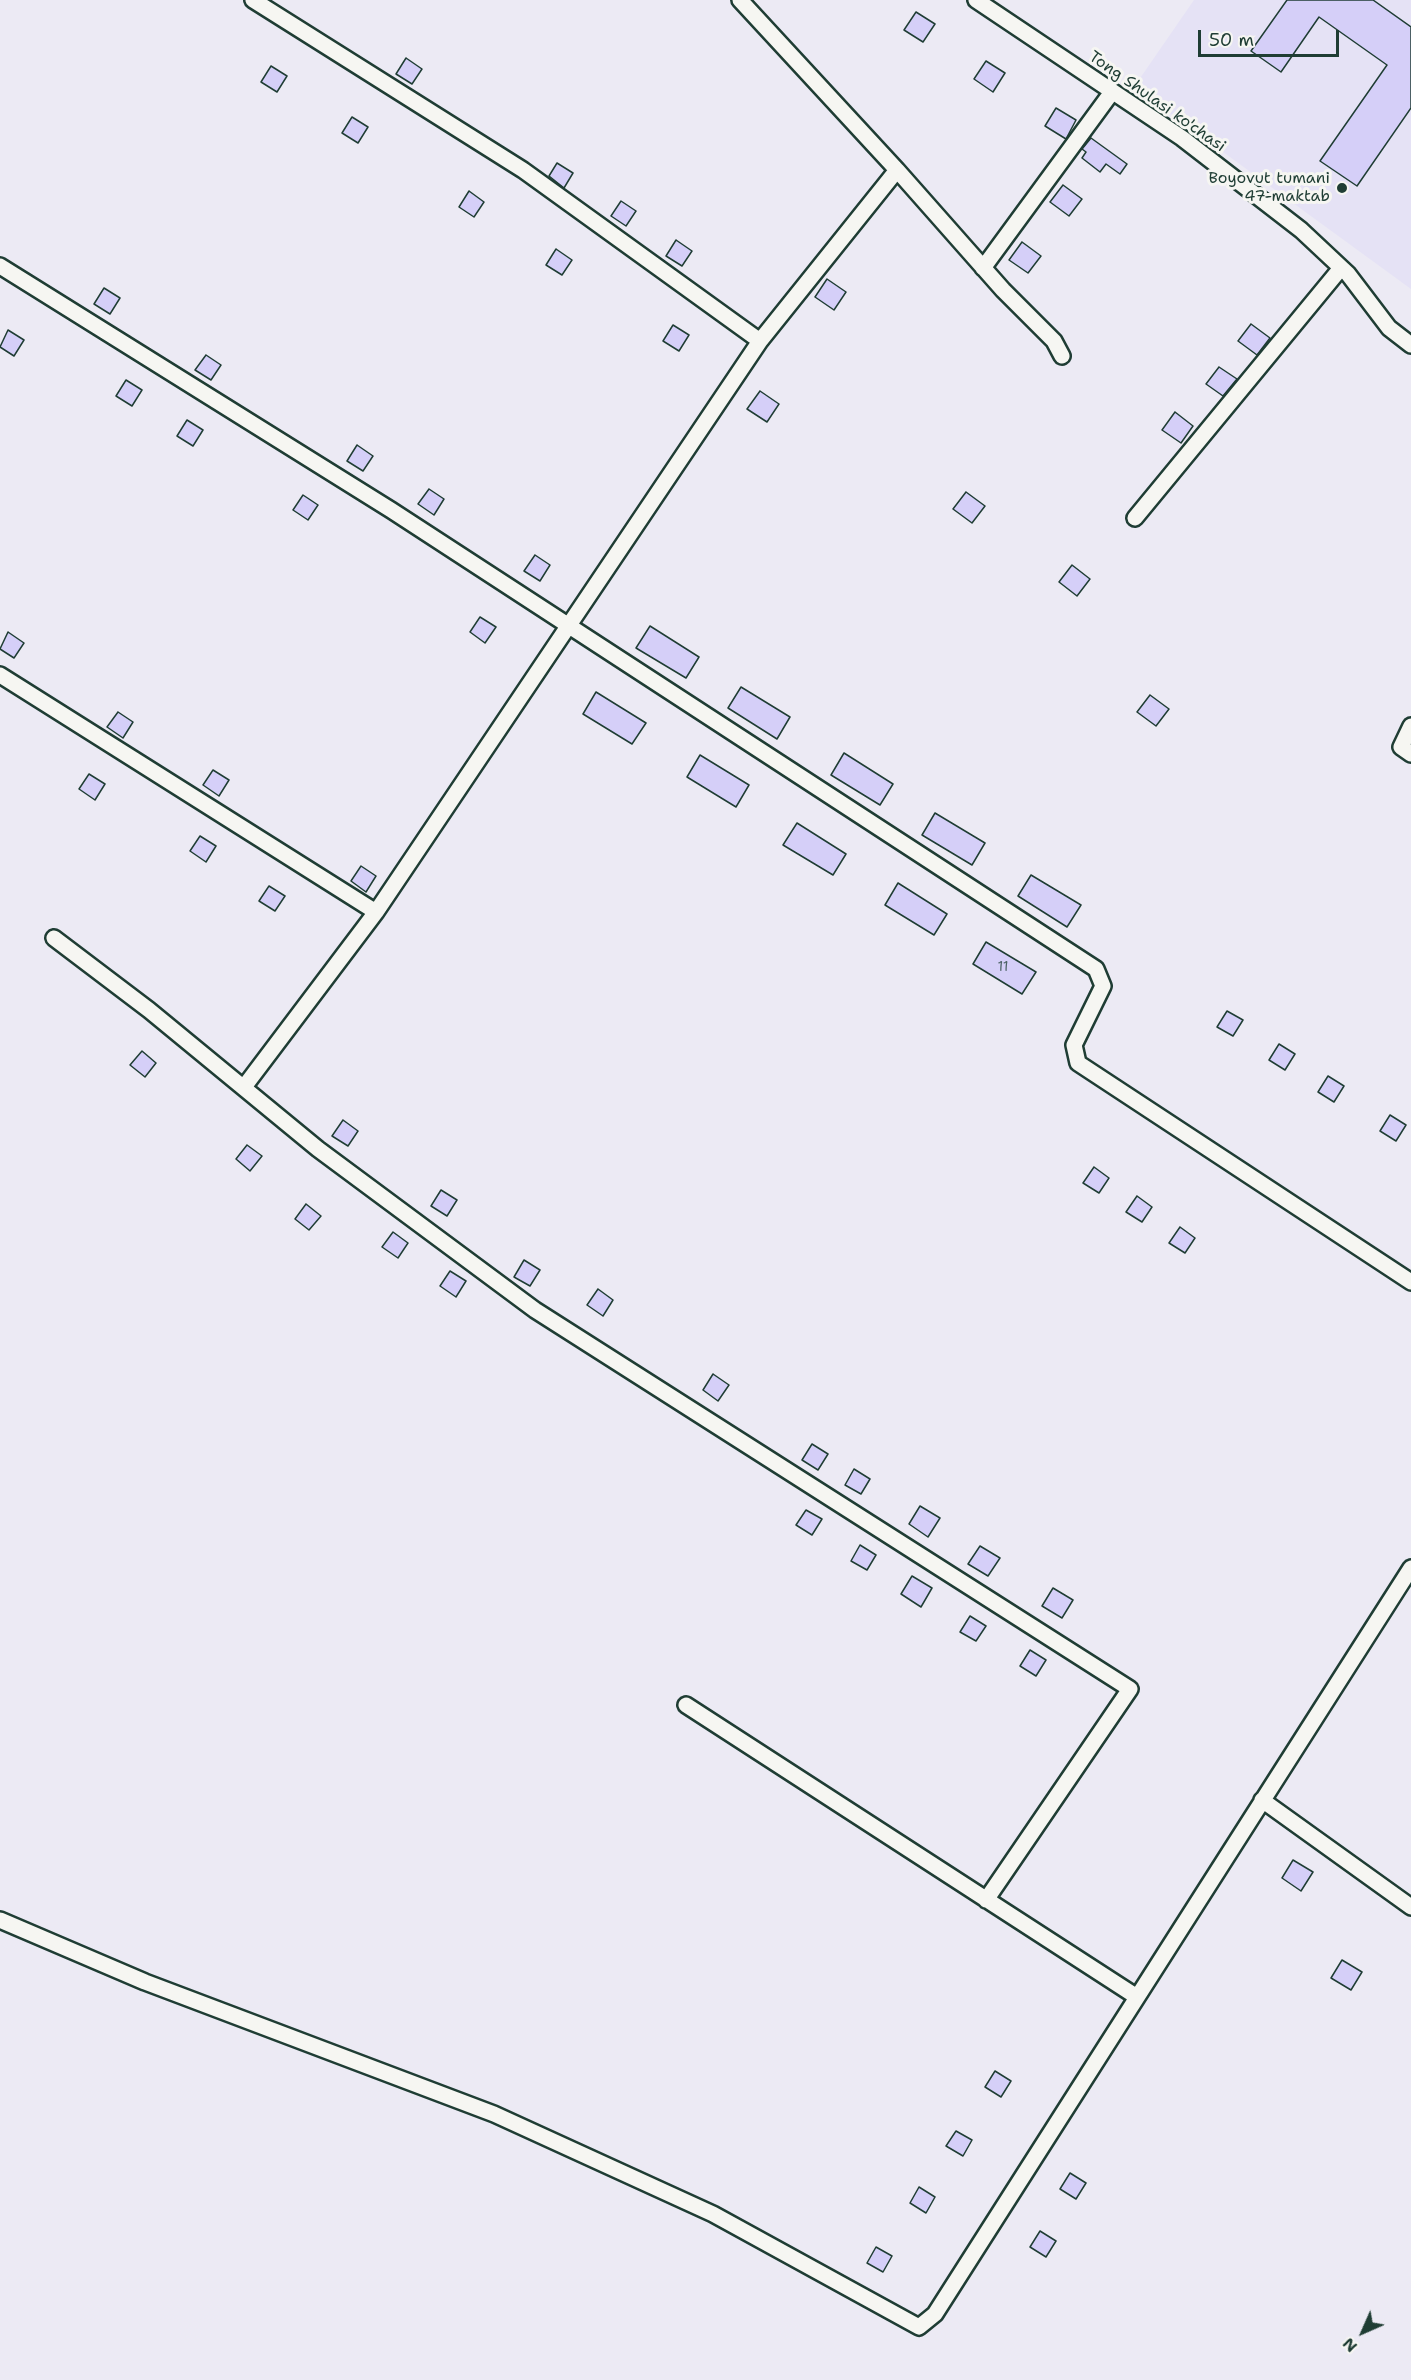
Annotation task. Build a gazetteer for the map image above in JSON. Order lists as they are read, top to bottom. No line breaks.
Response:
{"streets":{"street":["Tong Shulasi ko'chasi"]},"places":["Boyovut tumani 47-maktab"],"house_numbers":["11"],"scale_bar":"50 m","north":"bottom left"}
